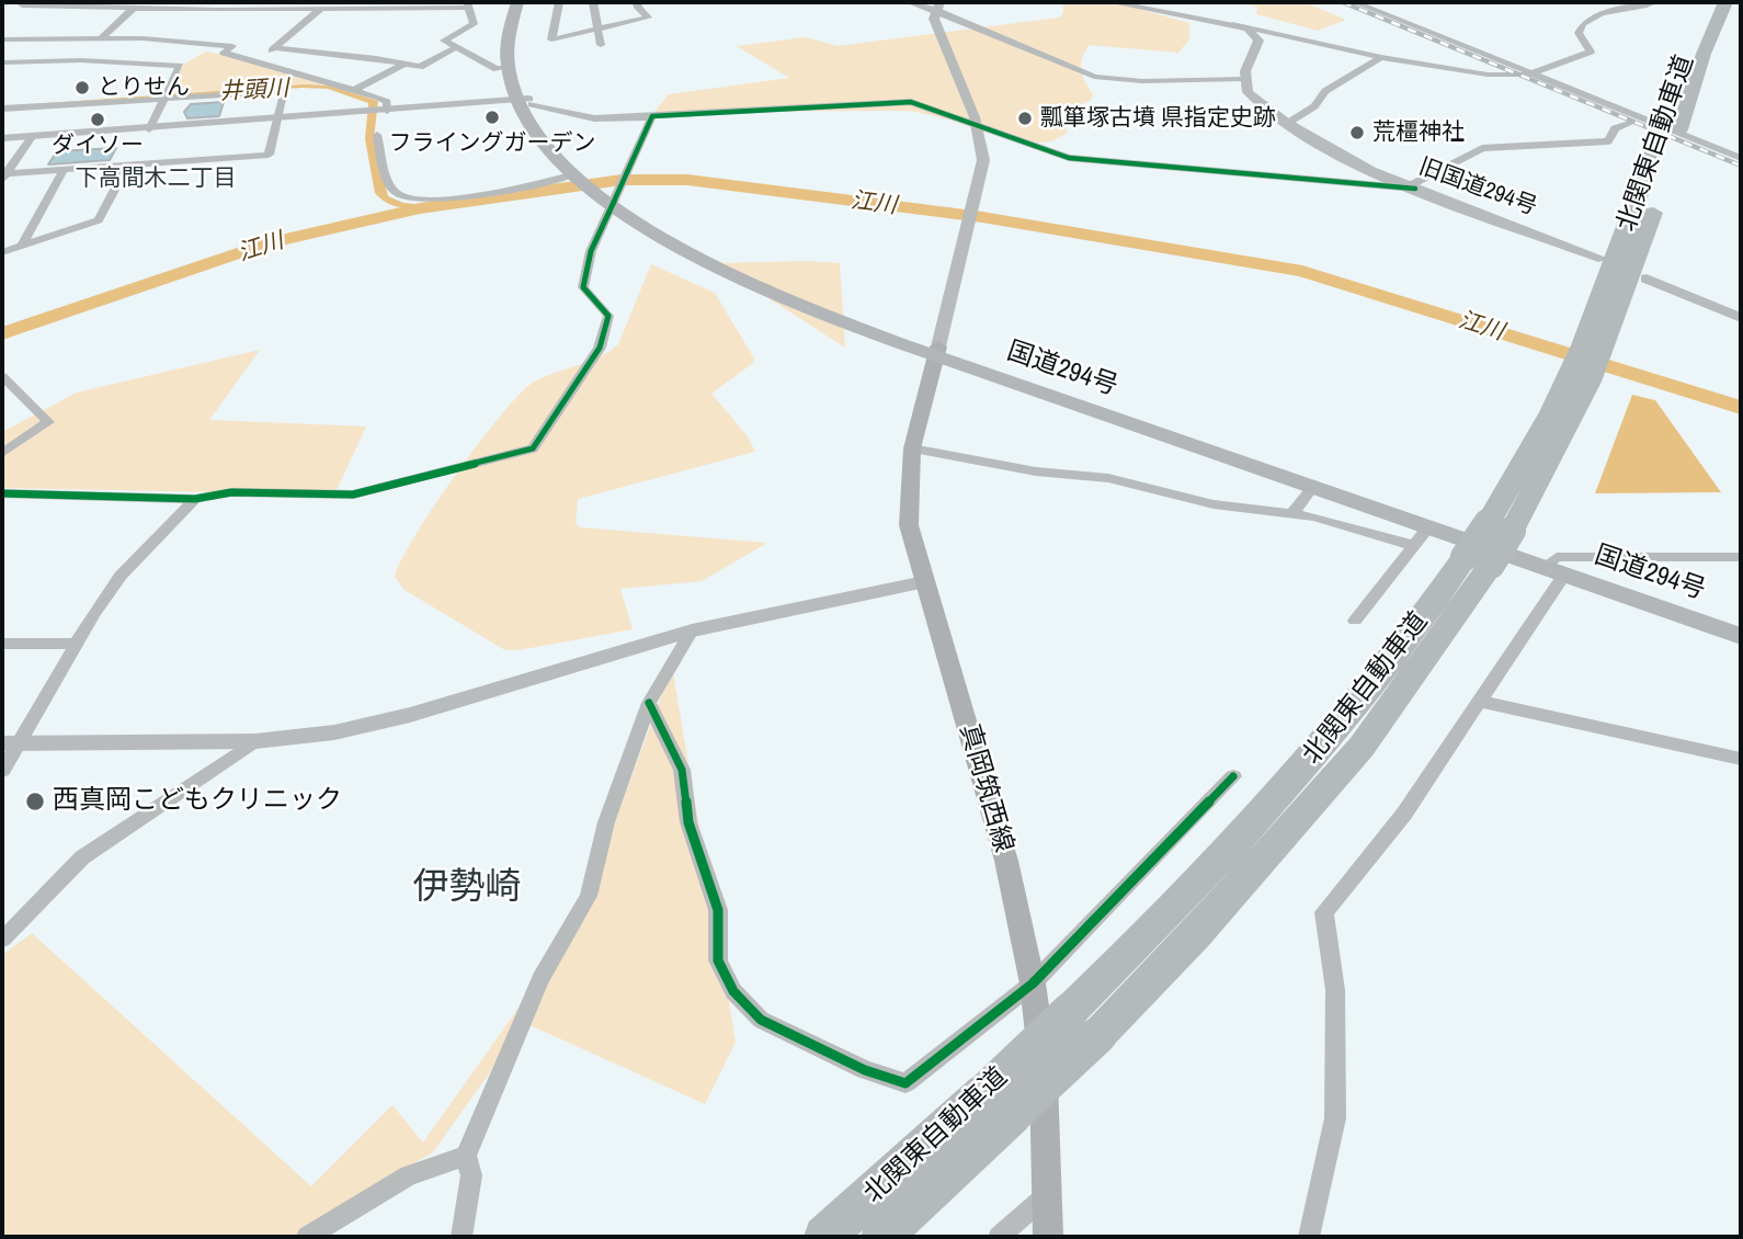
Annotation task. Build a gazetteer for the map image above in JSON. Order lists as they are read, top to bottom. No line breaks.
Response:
{"streets":{"highway":["北関東自動車道","国道294号"],"main road":["真岡筑西線"],"street":["旧国道294号"]},"crossings":[["国道294号","真岡筑西線"]],"districts":["下高間木二丁目","伊勢崎"],"water":["井頭川","江川"],"places":["とりせん","フライングガーデン","瓢箪塚古墳 県指定史跡","ダイソー","荒橿神社","西真岡こどもクリニック"]}
